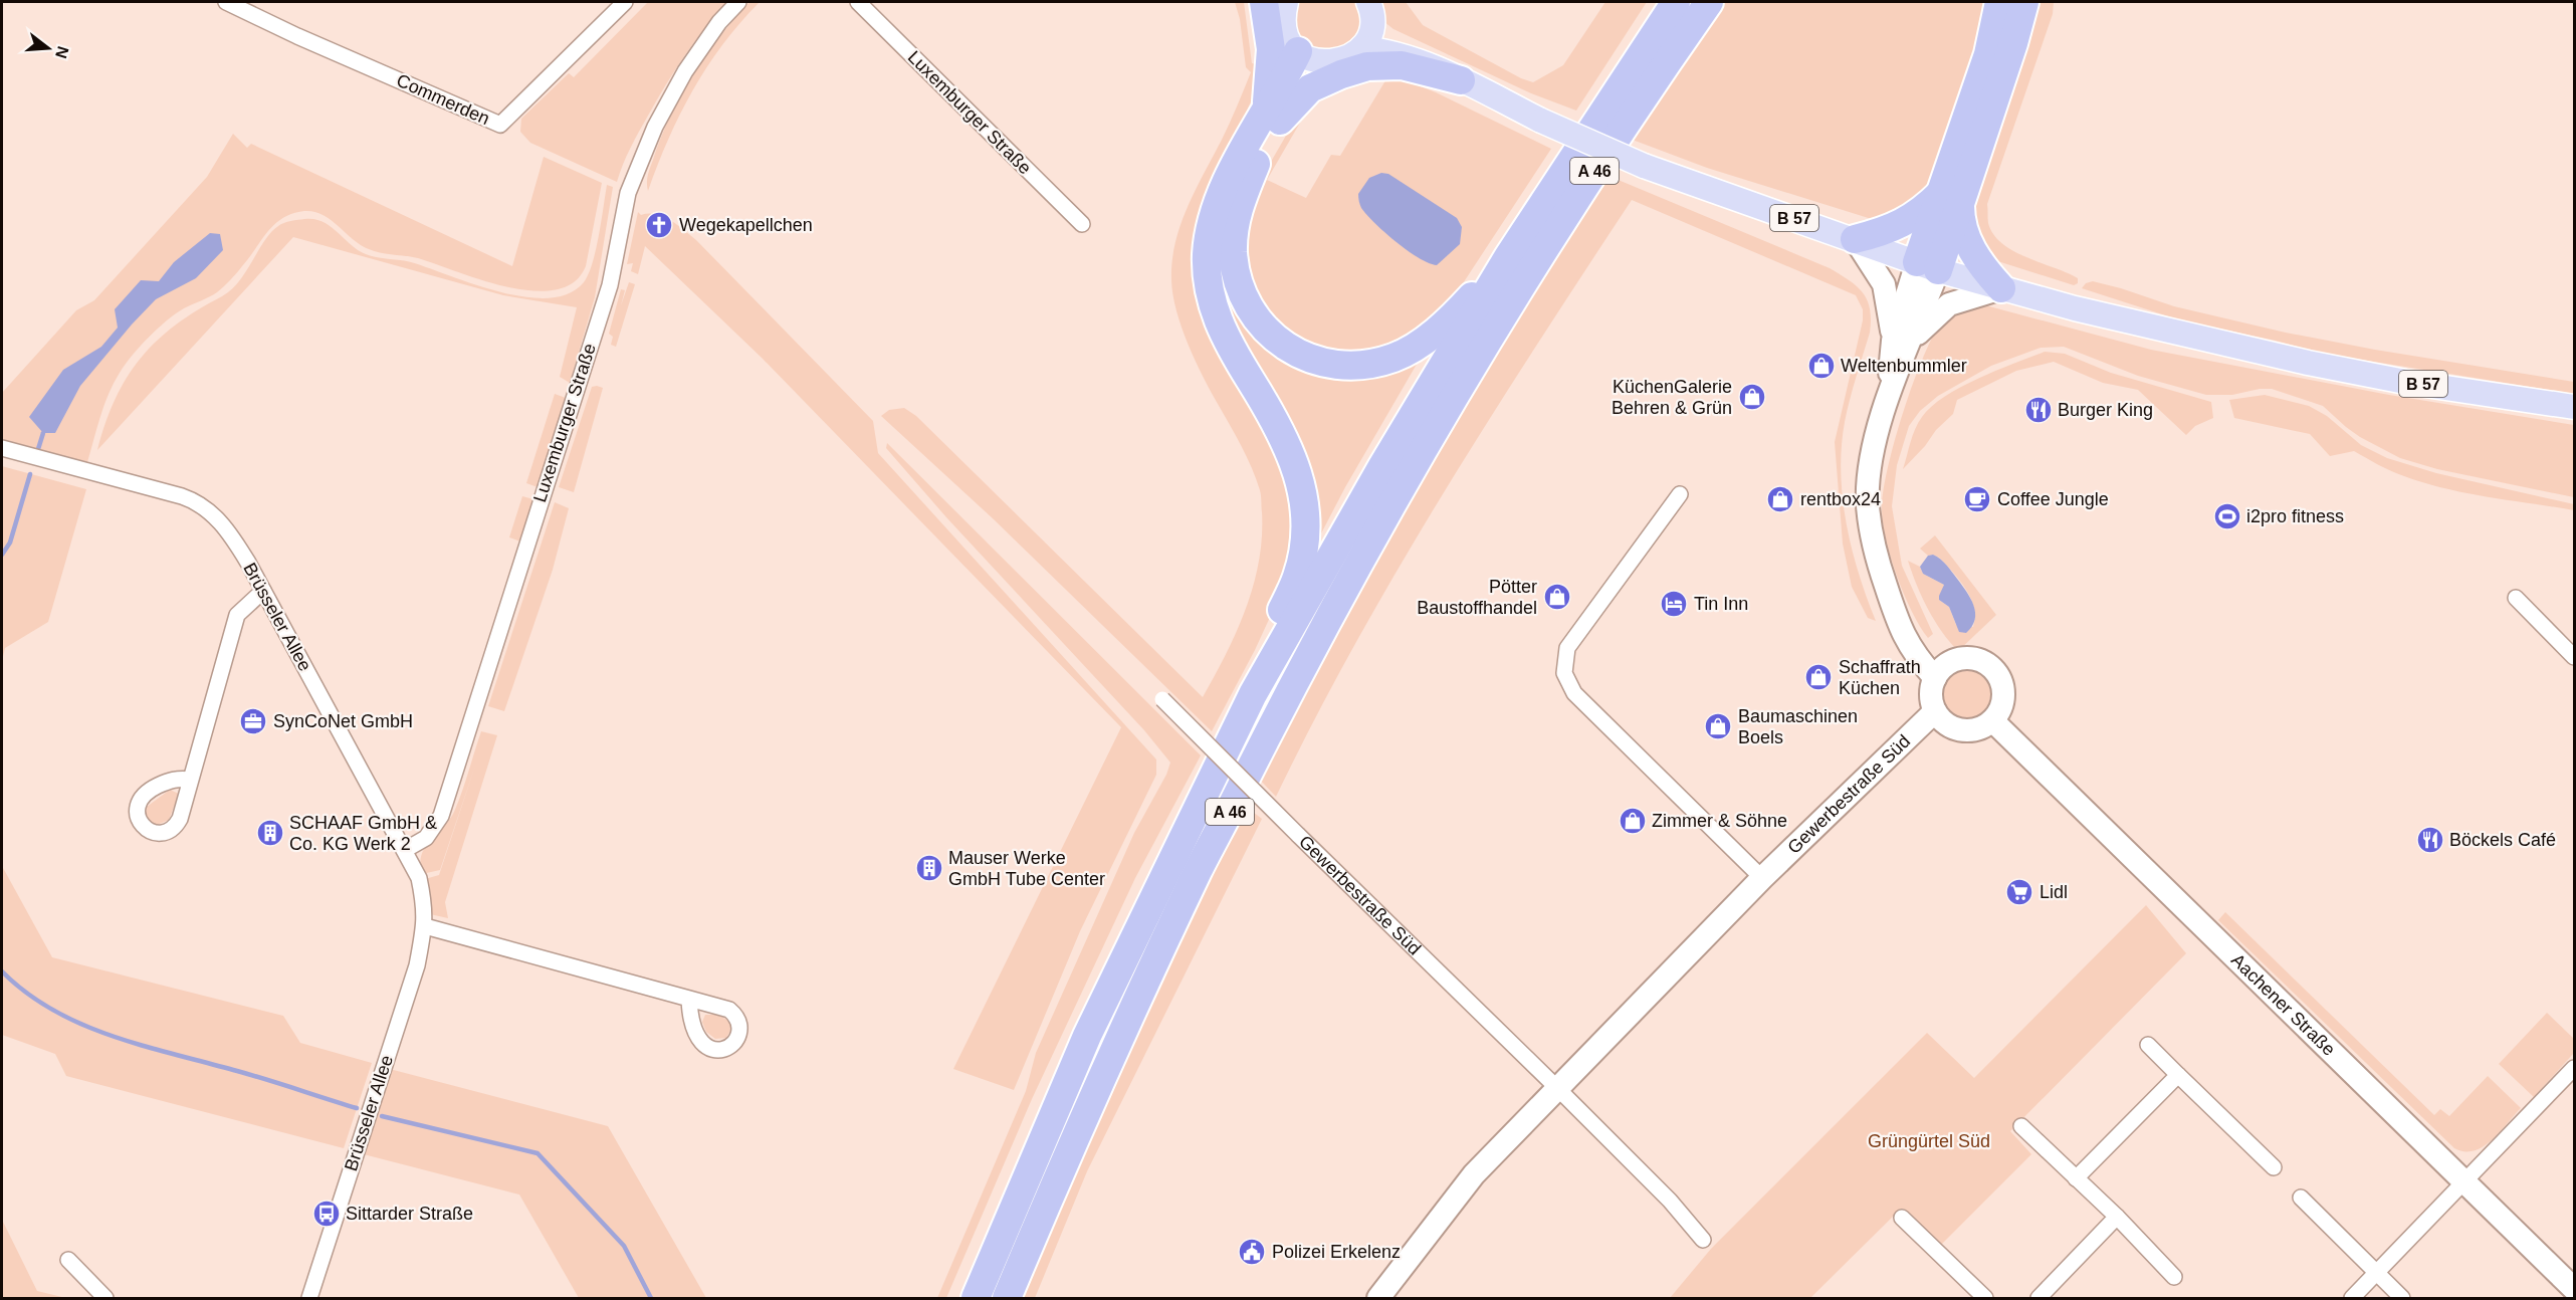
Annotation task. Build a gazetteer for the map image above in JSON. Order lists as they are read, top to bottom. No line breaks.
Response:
{"streets":{"highway":["A 46"],"main road":["B 57","Gewerbestraße Süd","Aachener Straße"],"street":["Commerden","Luxemburger Straße","Brüsseler Allee"]},"crossings":[["Luxemburger Straße","Brüsseler Allee"],["Gewerbestraße Süd","Aachener Straße"]],"parks":["Grüngürtel Süd"],"places":{"church":["Wegekapellchen"],"shop":["Weltenbummler","KüchenGalerie Behren & Grün","rentbox24","Pötter Baustoffhandel","Schaffrath Küchen","Baumaschinen Boels","Zimmer & Söhne"],"restaurant":["Burger King","Böckels Café"],"cafe":["Coffee Jungle"],"sports":["i2pro fitness"],"hotel":["Tin Inn"],"office":["SynCoNet GmbH"],"building":["SCHAAF GmbH & Co. KG Werk 2","Mauser Werke GmbH Tube Center"],"supermarket":["Lidl"],"bus stop":["Sittarder Straße"],"public building":["Polizei Erkelenz"]},"north":"right"}
